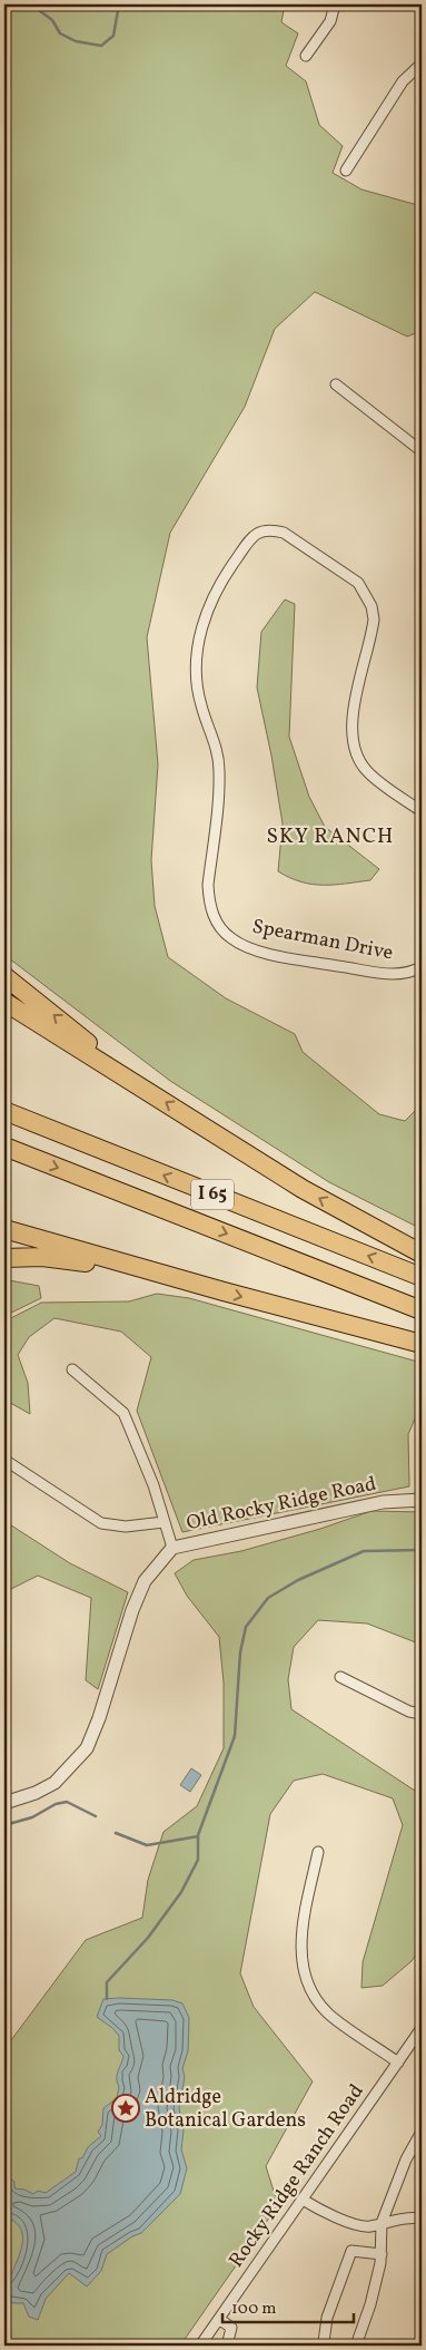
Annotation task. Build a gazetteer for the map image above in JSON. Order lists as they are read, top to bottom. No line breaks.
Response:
{"streets":{"highway":["I 65"],"street":["Spearman Drive","Old Rocky Ridge Road","Rocky Ridge Ranch Road"]},"districts":["SKY RANCH"],"places":{"place":["Aldridge Botanical Gardens"]},"scale_bar":"100 m"}
